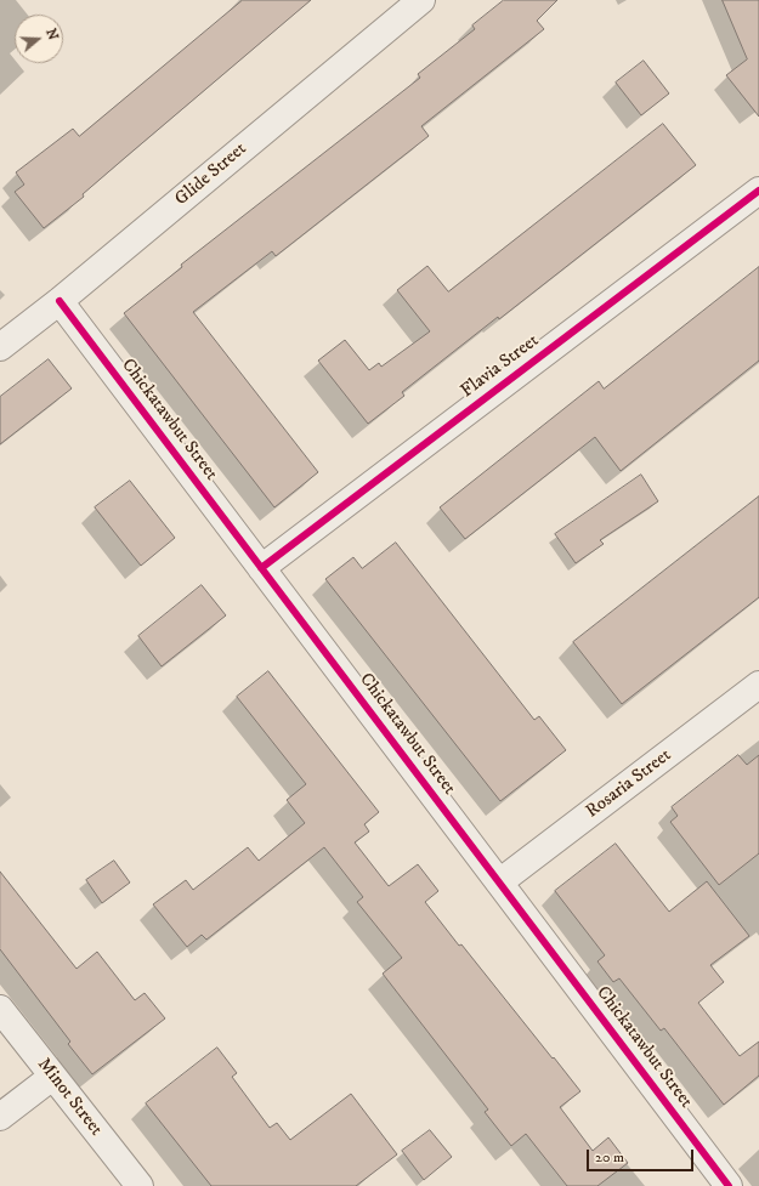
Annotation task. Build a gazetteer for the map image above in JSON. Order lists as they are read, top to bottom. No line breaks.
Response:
{"streets":{"street":["Glide Street","Flavia Street","Chickatawbut Street","Rosaria Street","Minot Street"]},"crossings":[["Glide Street","Chickatawbut Street"],["Flavia Street","Chickatawbut Street"],["Chickatawbut Street","Rosaria Street"]],"scale_bar":"20 m","north":"right"}
